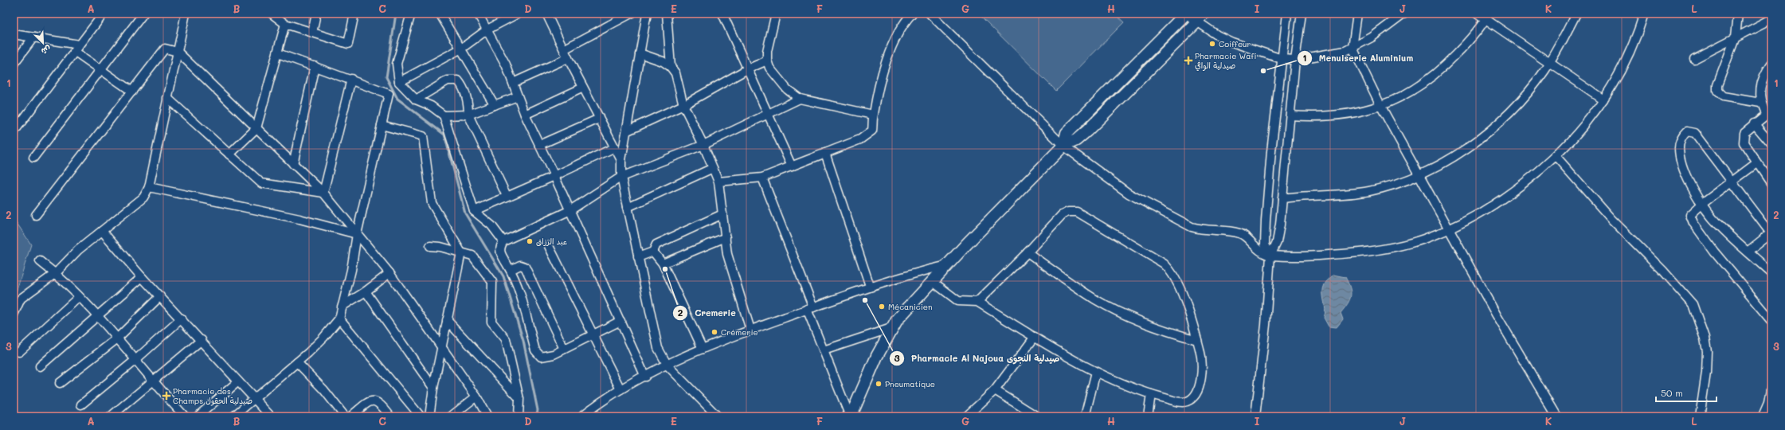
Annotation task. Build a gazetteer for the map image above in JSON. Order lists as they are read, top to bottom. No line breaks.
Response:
{"places":{"other":["Coiffeur","Menuiserie Aluminium","عبد الرزاق","Cremerie","Pharmacie Al Najoua صيدلية النجوى","Mécanicien","Crémerie","Pneumatique"],"health":["Pharmacie Wafi صيدلية الوافي","Pharmacie des Champs صيدلية الحقول"]},"scale_bar":"50 m","north":"bottom right","grid":{"columns":["A","B","C","D","E","F","G","H","I","J","K","L"],"rows":["1","2","3"]}}
